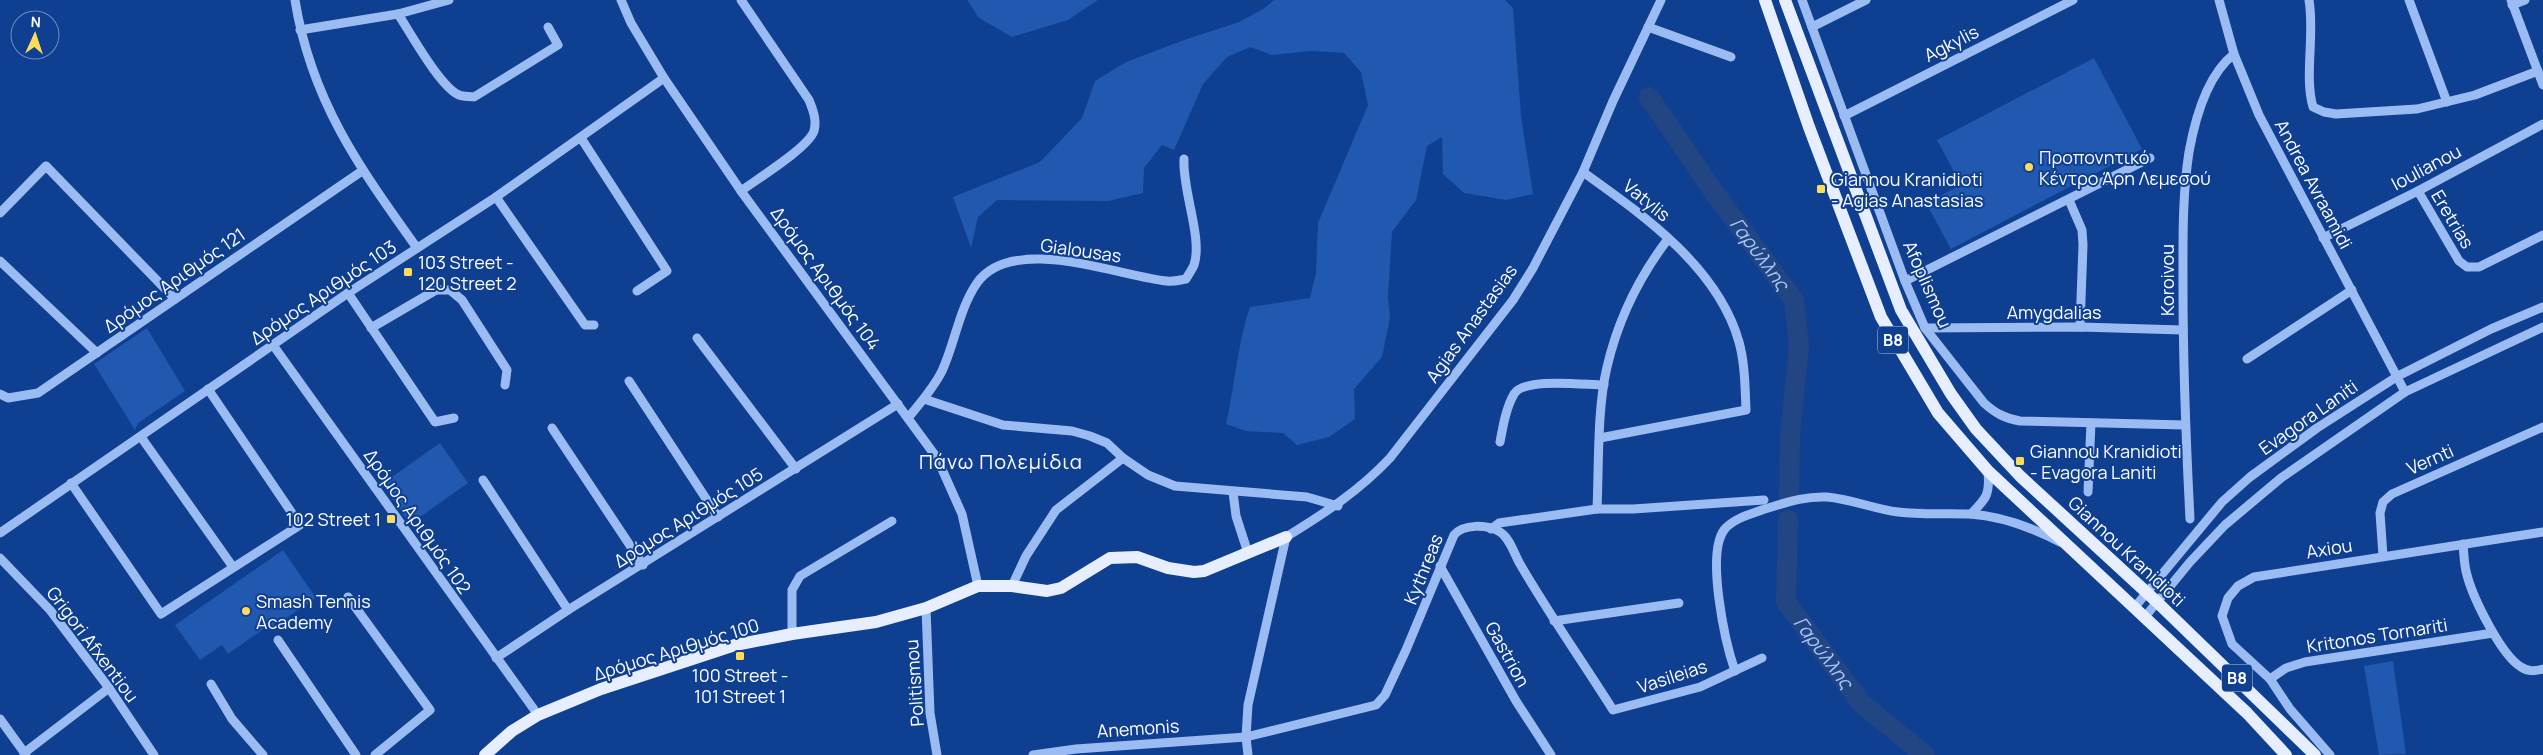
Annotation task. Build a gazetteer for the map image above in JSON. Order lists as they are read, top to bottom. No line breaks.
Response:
{"streets":{"main road":["Agias Anastasias","B8","Giannou Kranidioti","Δρόμος Αριθμός 100"],"street":["Agkylis","Ioulianou","Andrea Avraamidi","Vatylis","Eretrias","Gialousas","Δρόμος Αριθμός 104","Δρόμος Αριθμός 121","Koroivou","Afoplismou","Δρόμος Αριθμός 103","Amygdalias","Evagora Laniti","Vernti","Δρόμος Αριθμός 105","Δρόμος Αριθμός 102","Axiou","Kythreas","Kritonos Tornariti","Grigori Afxentiou","Gastrion","Vasileias","Politismou","Anemonis"]},"crossings":[["Agkylis","Afoplismou"],["Ioulianou","Andrea Avraamidi"],["Ioulianou","Eretrias"],["Andrea Avraamidi","Koroivou"],["Andrea Avraamidi","Evagora Laniti"],["Vatylis","Agias Anastasias"],["Gialousas","Δρόμος Αριθμός 104"],["Δρόμος Αριθμός 104","Δρόμος Αριθμός 103"],["Δρόμος Αριθμός 104","Agias Anastasias"],["Δρόμος Αριθμός 104","Δρόμος Αριθμός 105"],["Δρόμος Αριθμός 104","Δρόμος Αριθμός 100"],["Koroivou","Afoplismou"],["Koroivou","Amygdalias"],["Afoplismou","Amygdalias"],["Δρόμος Αριθμός 103","Δρόμος Αριθμός 102"],["Agias Anastasias","Δρόμος Αριθμός 100"],["Evagora Laniti","Giannou Kranidioti"],["Vernti","Axiou"],["Δρόμος Αριθμός 105","Δρόμος Αριθμός 102"],["Δρόμος Αριθμός 102","Δρόμος Αριθμός 100"],["Axiou","Kritonos Tornariti"],["Kythreas","Gastrion"],["Kythreas","Anemonis"],["Δρόμος Αριθμός 100","Politismou"]],"districts":["Πάνω Πολεμίδια"],"water":["Γαρύλλης"],"places":{"other":["Προπονητικό Κέντρο Άρη Λεμεσού","Smash Tennis Academy"],"transit":["Giannou Kranidioti - Agias Anastasias","103 Street - 120 Street 2","Giannou Kranidioti - Evagora Laniti","102 Street 1","100 Street - 101 Street 1"]},"north":"top"}
